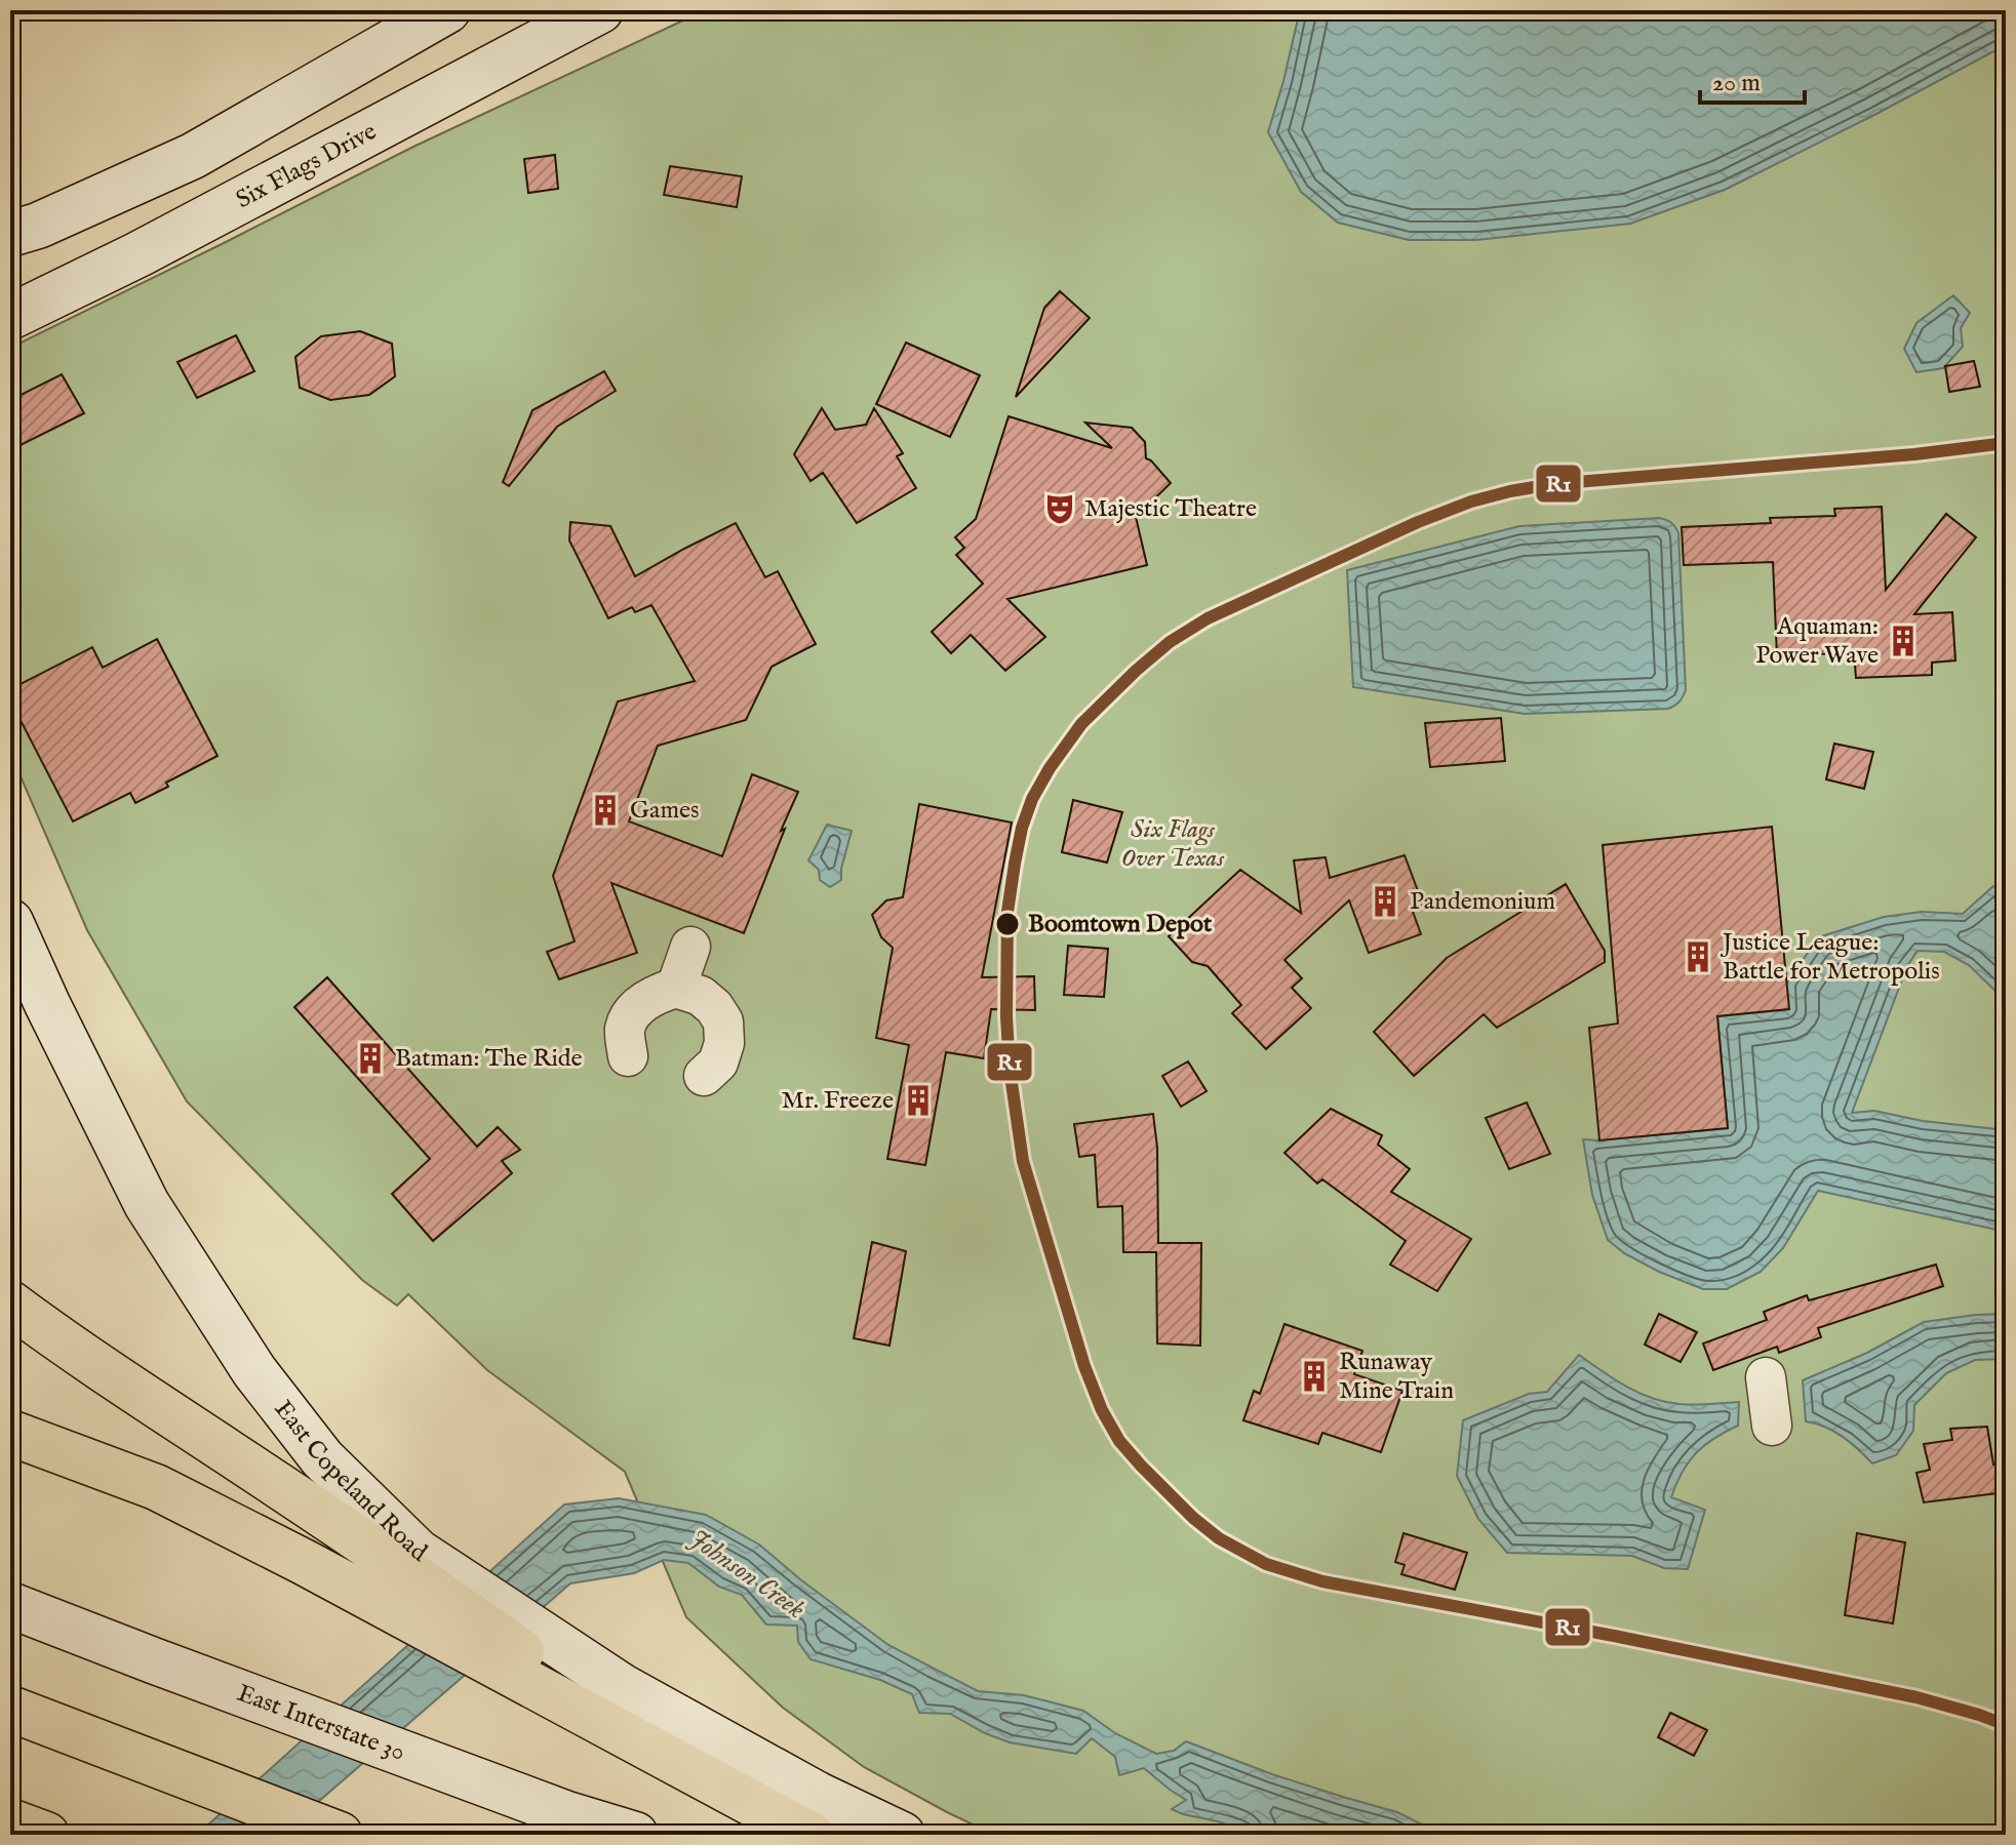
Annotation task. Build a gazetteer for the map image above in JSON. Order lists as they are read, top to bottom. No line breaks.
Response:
{"streets":{"main road":["Six Flags Drive","East Copeland Road","East Interstate 30"]},"water":["Johnson Creek"],"parks":["Six Flags Over Texas"],"places":{"theatre":["Majestic Theatre"],"building":["Aquaman: Power Wave","Games","Pandemonium","Justice League: Battle for Metropolis","Batman: The Ride","Mr. Freeze","Runaway Mine Train"],"other":["Boomtown Depot"]},"lines":["transit line R1"],"scale_bar":"20 m"}
